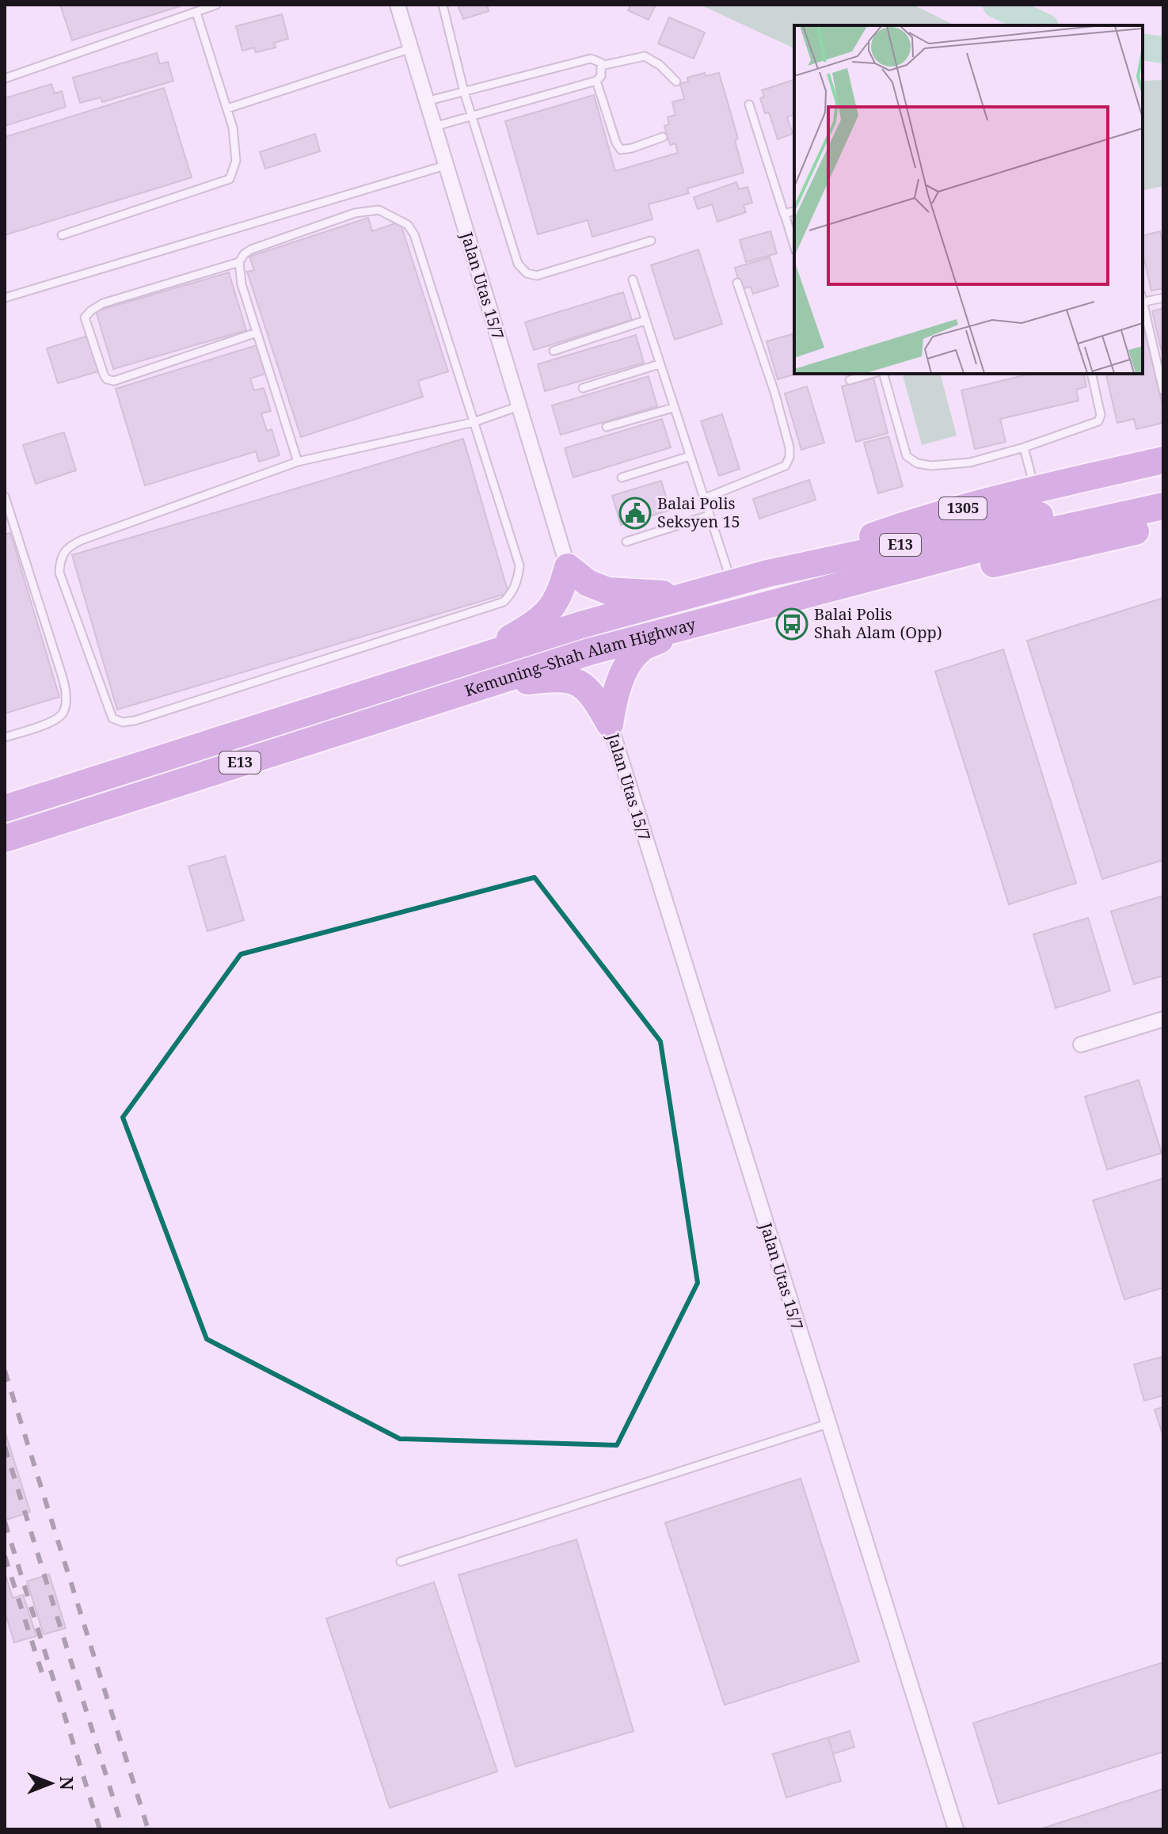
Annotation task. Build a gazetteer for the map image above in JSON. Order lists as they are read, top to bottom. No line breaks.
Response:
{"streets":{"highway":["1305","E13","Kemuning–Shah Alam Highway"],"street":["Jalan Utas 15/7"]},"crossings":[["1305","Kemuning–Shah Alam Highway"]],"places":{"public building":["Balai Polis Seksyen 15"],"bus stop":["Balai Polis Shah Alam (Opp)"]},"north":"right"}
